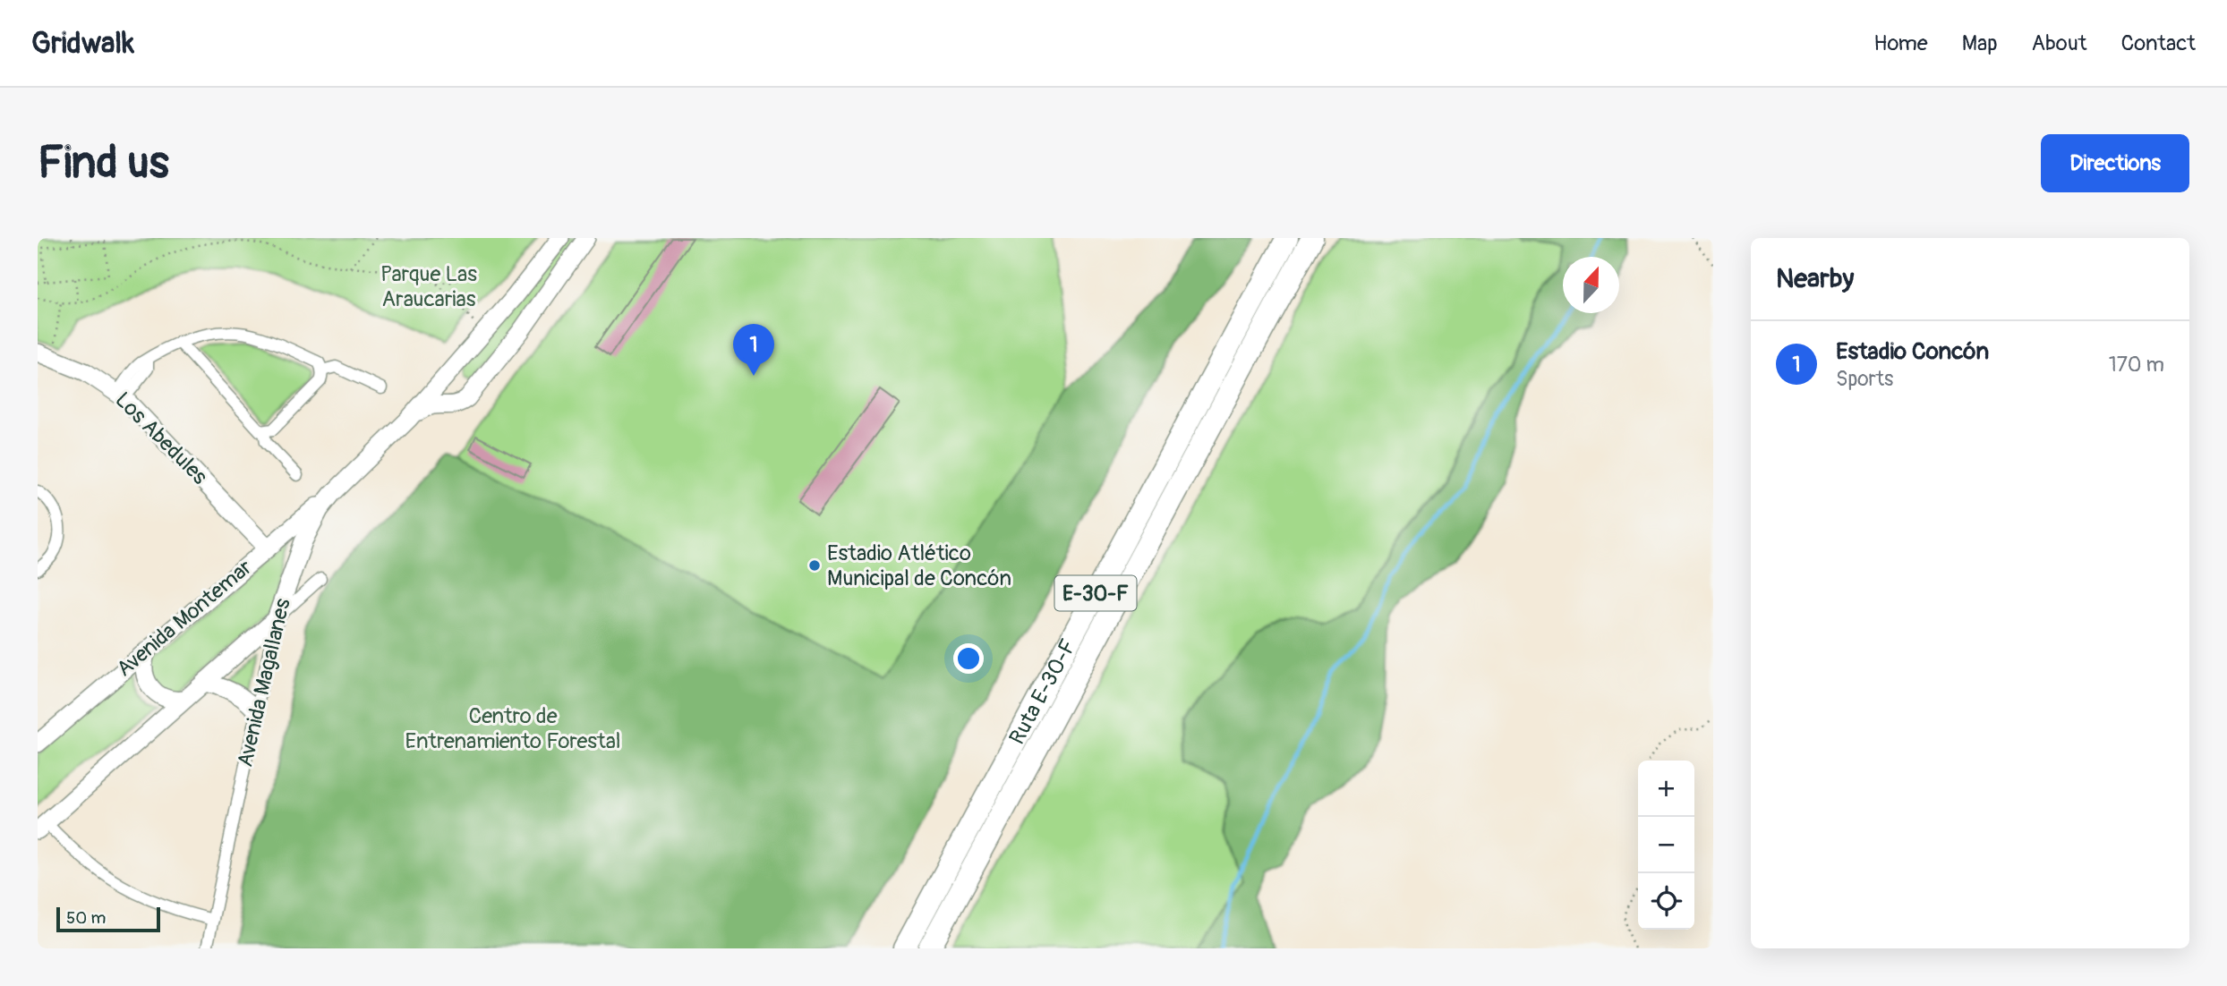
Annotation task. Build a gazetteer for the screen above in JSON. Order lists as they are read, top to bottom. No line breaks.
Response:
{"streets":{"highway":["E-30-F","Ruta E-30-F"],"main road":["Los Abedules","Avenida Montemar","Avenida Magallanes"]},"crossings":[["Los Abedules","Avenida Montemar"],["Avenida Montemar","Avenida Magallanes"]],"parks":["Parque Las Araucarias","Centro de Entrenamiento Forestal"],"places":["Estadio Atlético Municipal de Concón"],"scale_bar":"50 m","north":"top","page":{"header":"Gridwalk","nav":["Home","Map","About","Contact"],"buttons":"Directions","title":"Find us","heading":"Nearby","list":[{"mark":"1","name":"Estadio Concón","note":"Sports","value":"170 m"}],"pins":"1","map_buttons":["+","−"],"scale":"50 m"}}
